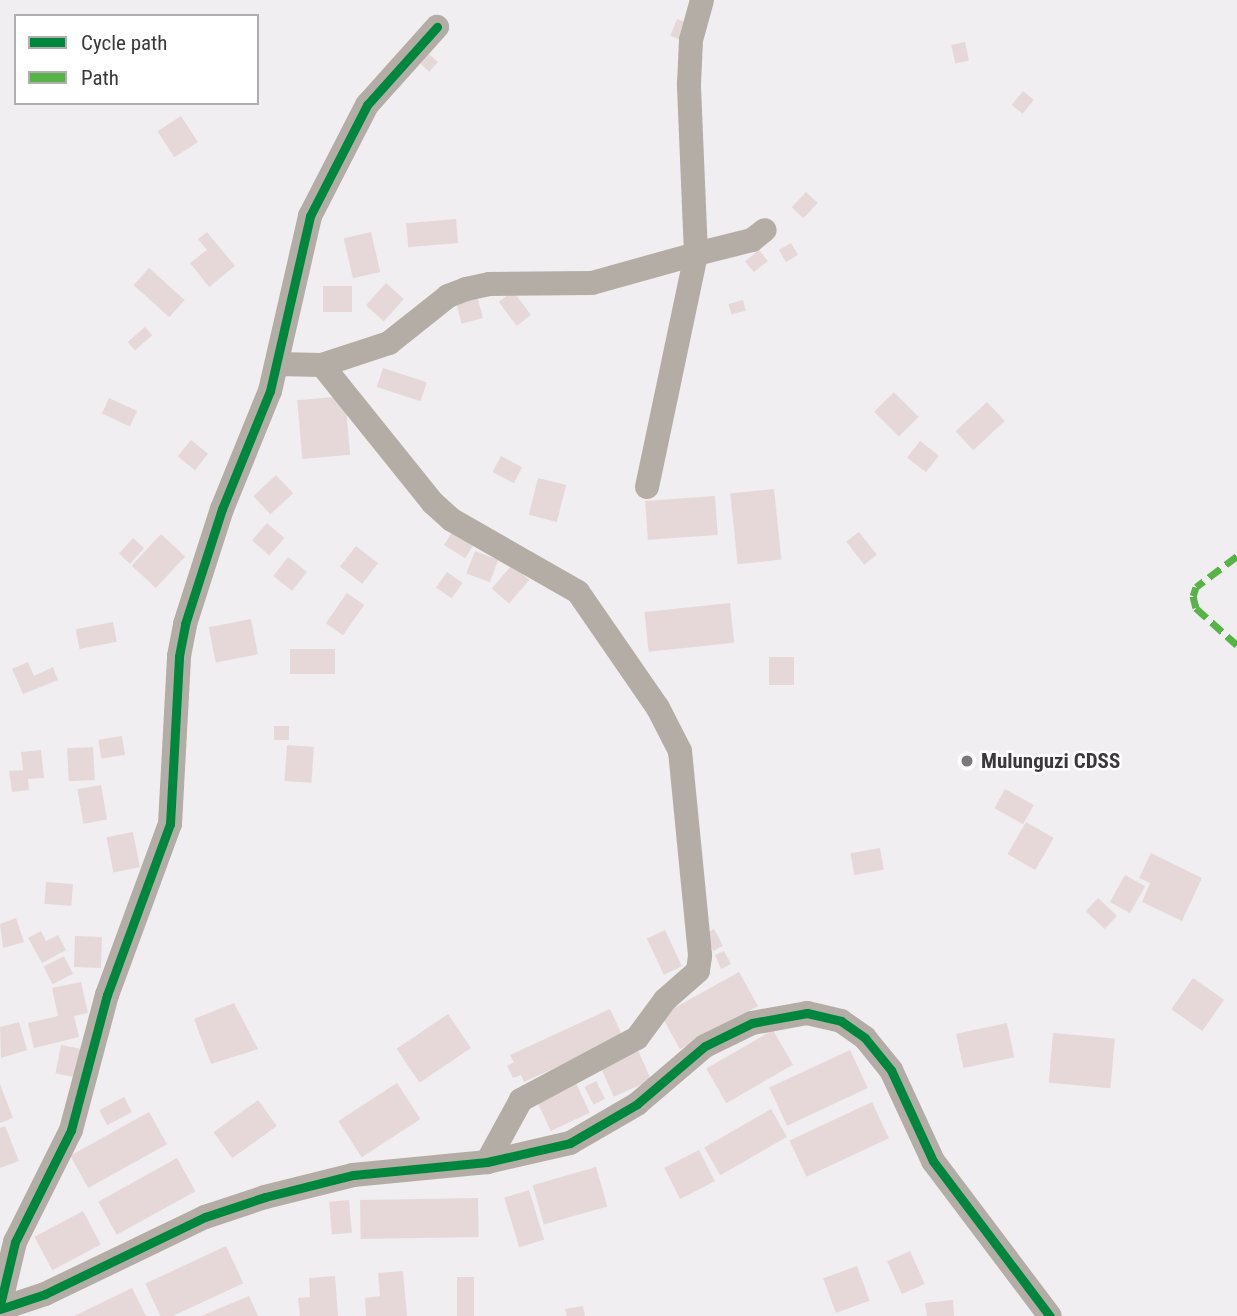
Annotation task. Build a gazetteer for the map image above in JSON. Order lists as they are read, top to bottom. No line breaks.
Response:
{"places":["Mulunguzi CDSS"],"legend":["Cycle path","Path"]}
